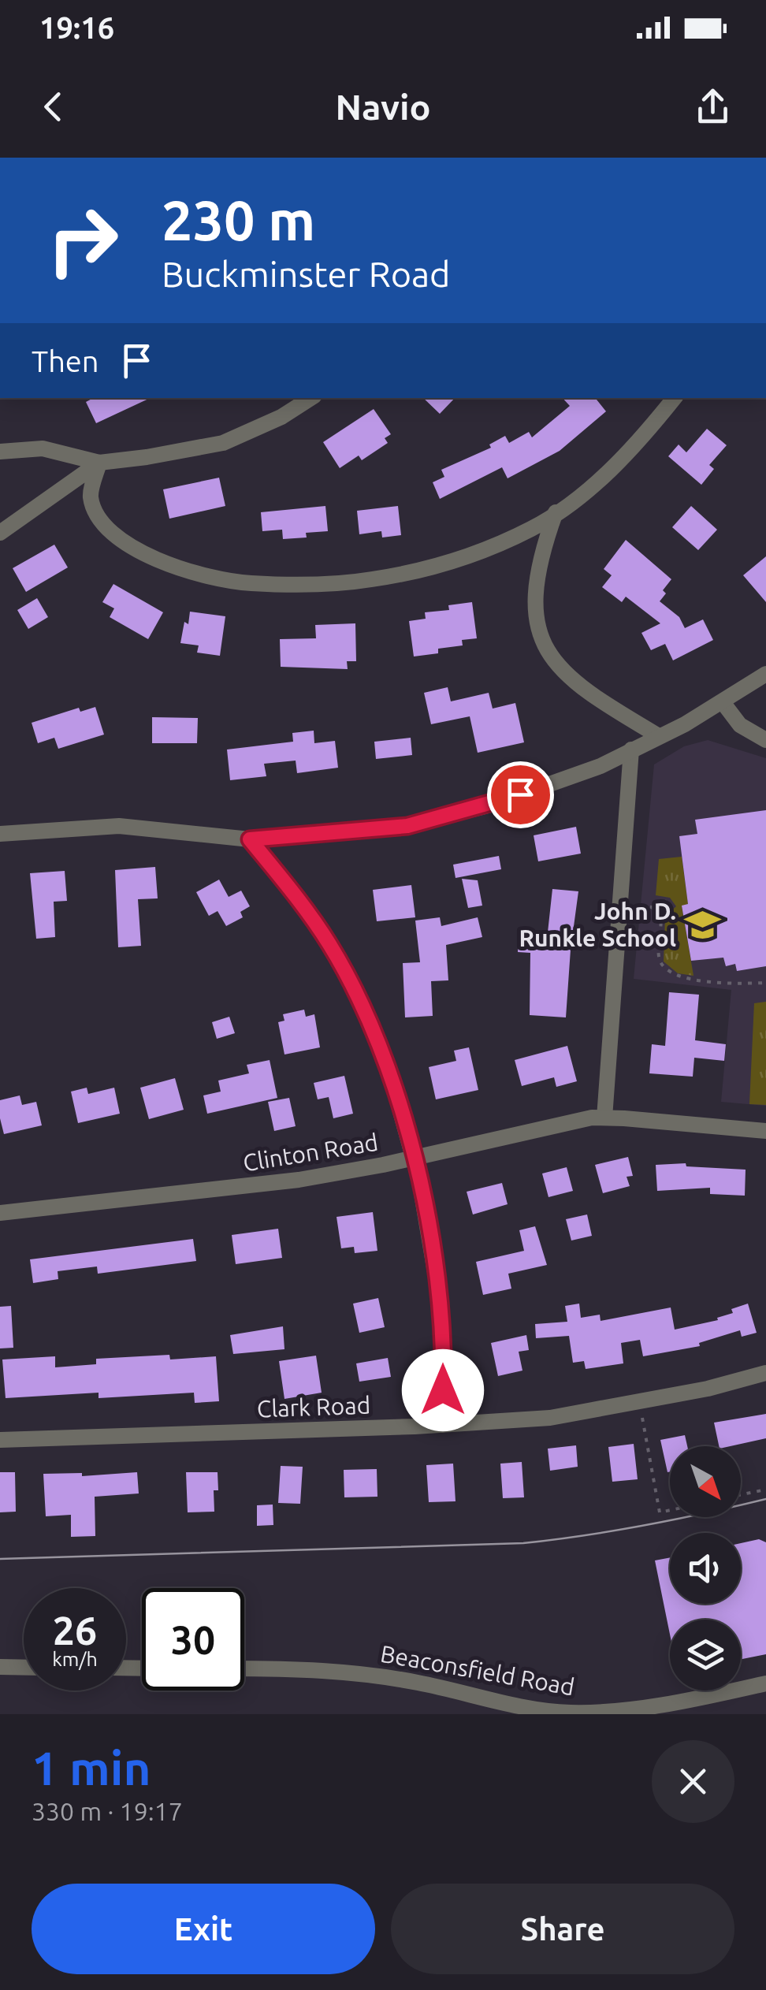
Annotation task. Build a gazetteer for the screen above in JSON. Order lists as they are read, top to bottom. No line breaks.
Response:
{"streets":{"street":["Clinton Road","Clark Road","Beaconsfield Road"]},"places":{"school or university":["John D. Runkle School"]},"north":"bottom right","page":{"status":"19:16","header":"Navio","turn":["230 m","Buckminster Road"],"then":"Then","speed":"26 km/h","limit":"30","heading":["1 min","330 m · 19:17"],"buttons":["Exit","Share"]}}
